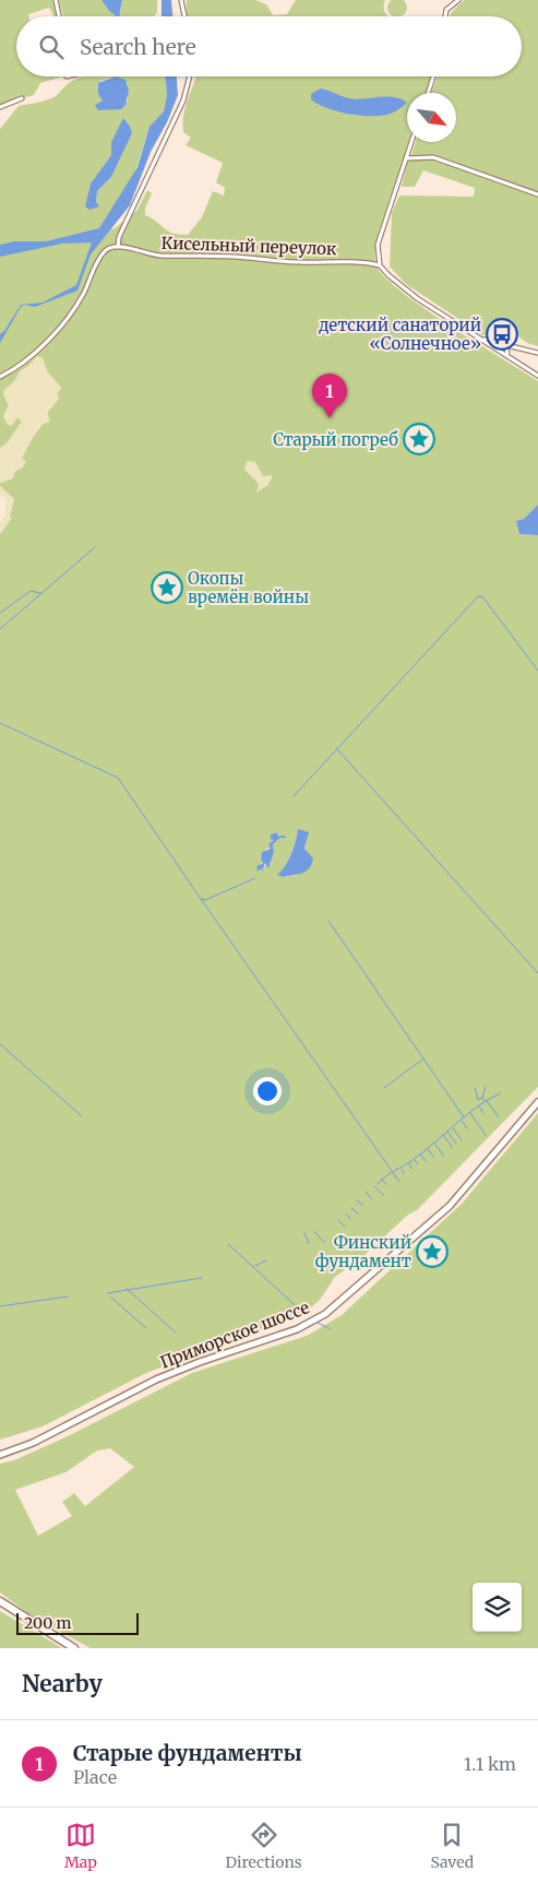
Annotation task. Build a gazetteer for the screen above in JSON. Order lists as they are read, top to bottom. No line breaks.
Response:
{"streets":{"main road":["Приморское шоссе"],"street":["Кисельный переулок"]},"places":{"bus stop":["детский санаторий «Солнечное»"],"place":["Старый погреб","Окопы времён войны","Финский фундамент"]},"scale_bar":"200 m","north":"bottom right","page":{"search":"Search here","pins":"1","scale":"200 m","heading":"Nearby","list":[{"mark":"1","name":"Старые фундаменты","note":"Place","value":"1.1 km"}],"nav":["Map","Directions","Saved"]}}
